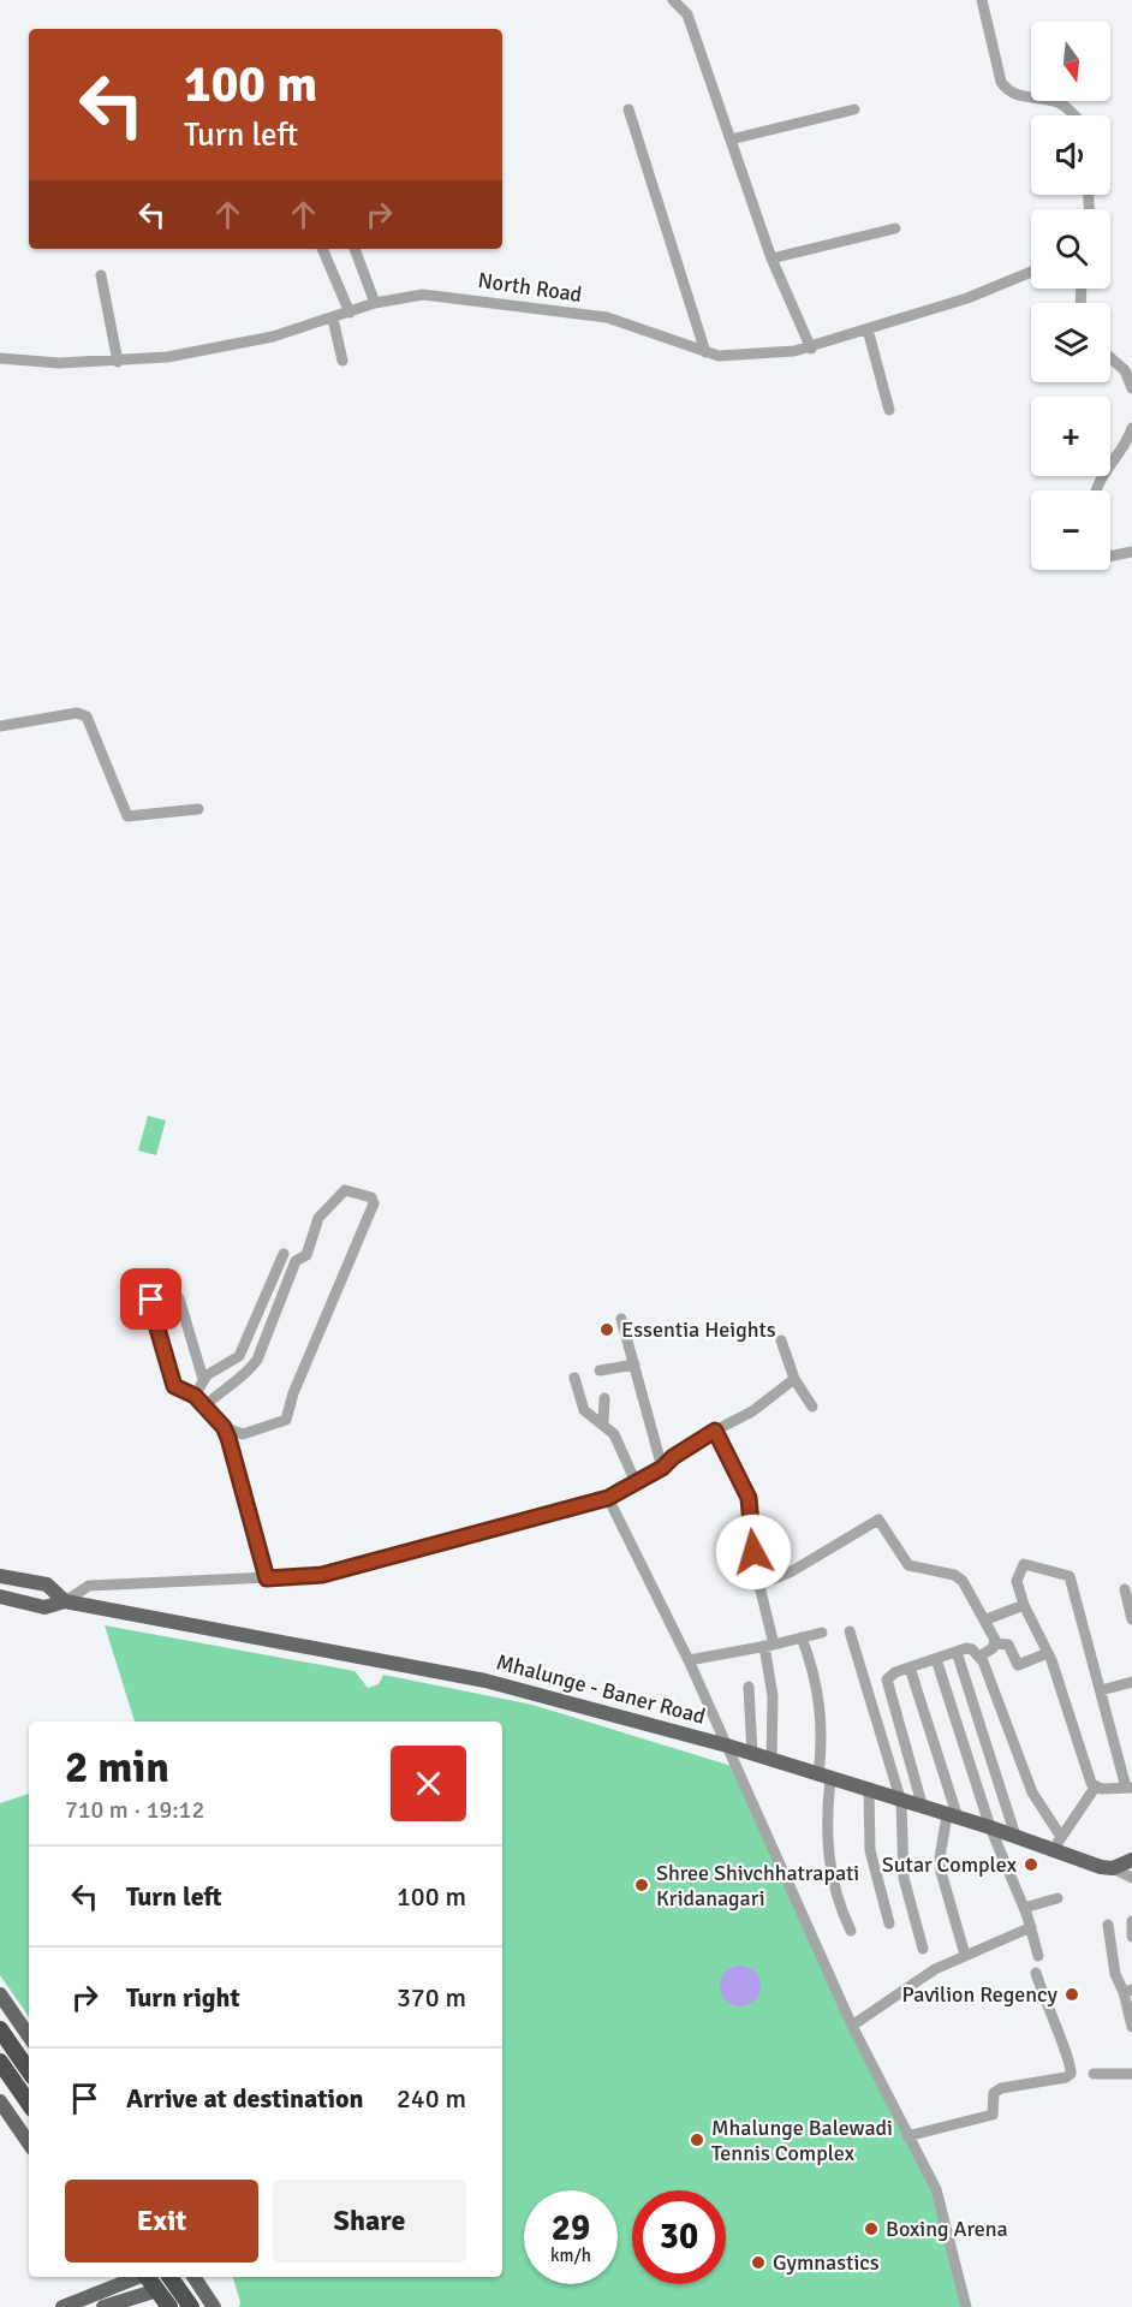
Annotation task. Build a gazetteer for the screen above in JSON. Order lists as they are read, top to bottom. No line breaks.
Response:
{"streets":{"main road":["Mhalunge - Baner Road"],"street":["North Road"]},"places":["Essentia Heights","Sutar Complex","Shree Shivchhatrapati Kridanagari","Pavilion Regency","Mhalunge Balewadi Tennis Complex","Boxing Arena","Gymnastics"],"north":"bottom","page":{"map_buttons":["+","−"],"turn":["100 m","Turn left"],"heading":["2 min","710 m · 19:12"],"list":[{"name":"Turn left","value":"100 m"},{"name":"Turn right","value":"370 m"},{"name":"Arrive at destination","value":"240 m"}],"buttons":["Exit","Share"],"speed":"29 km/h","limit":"30"}}
